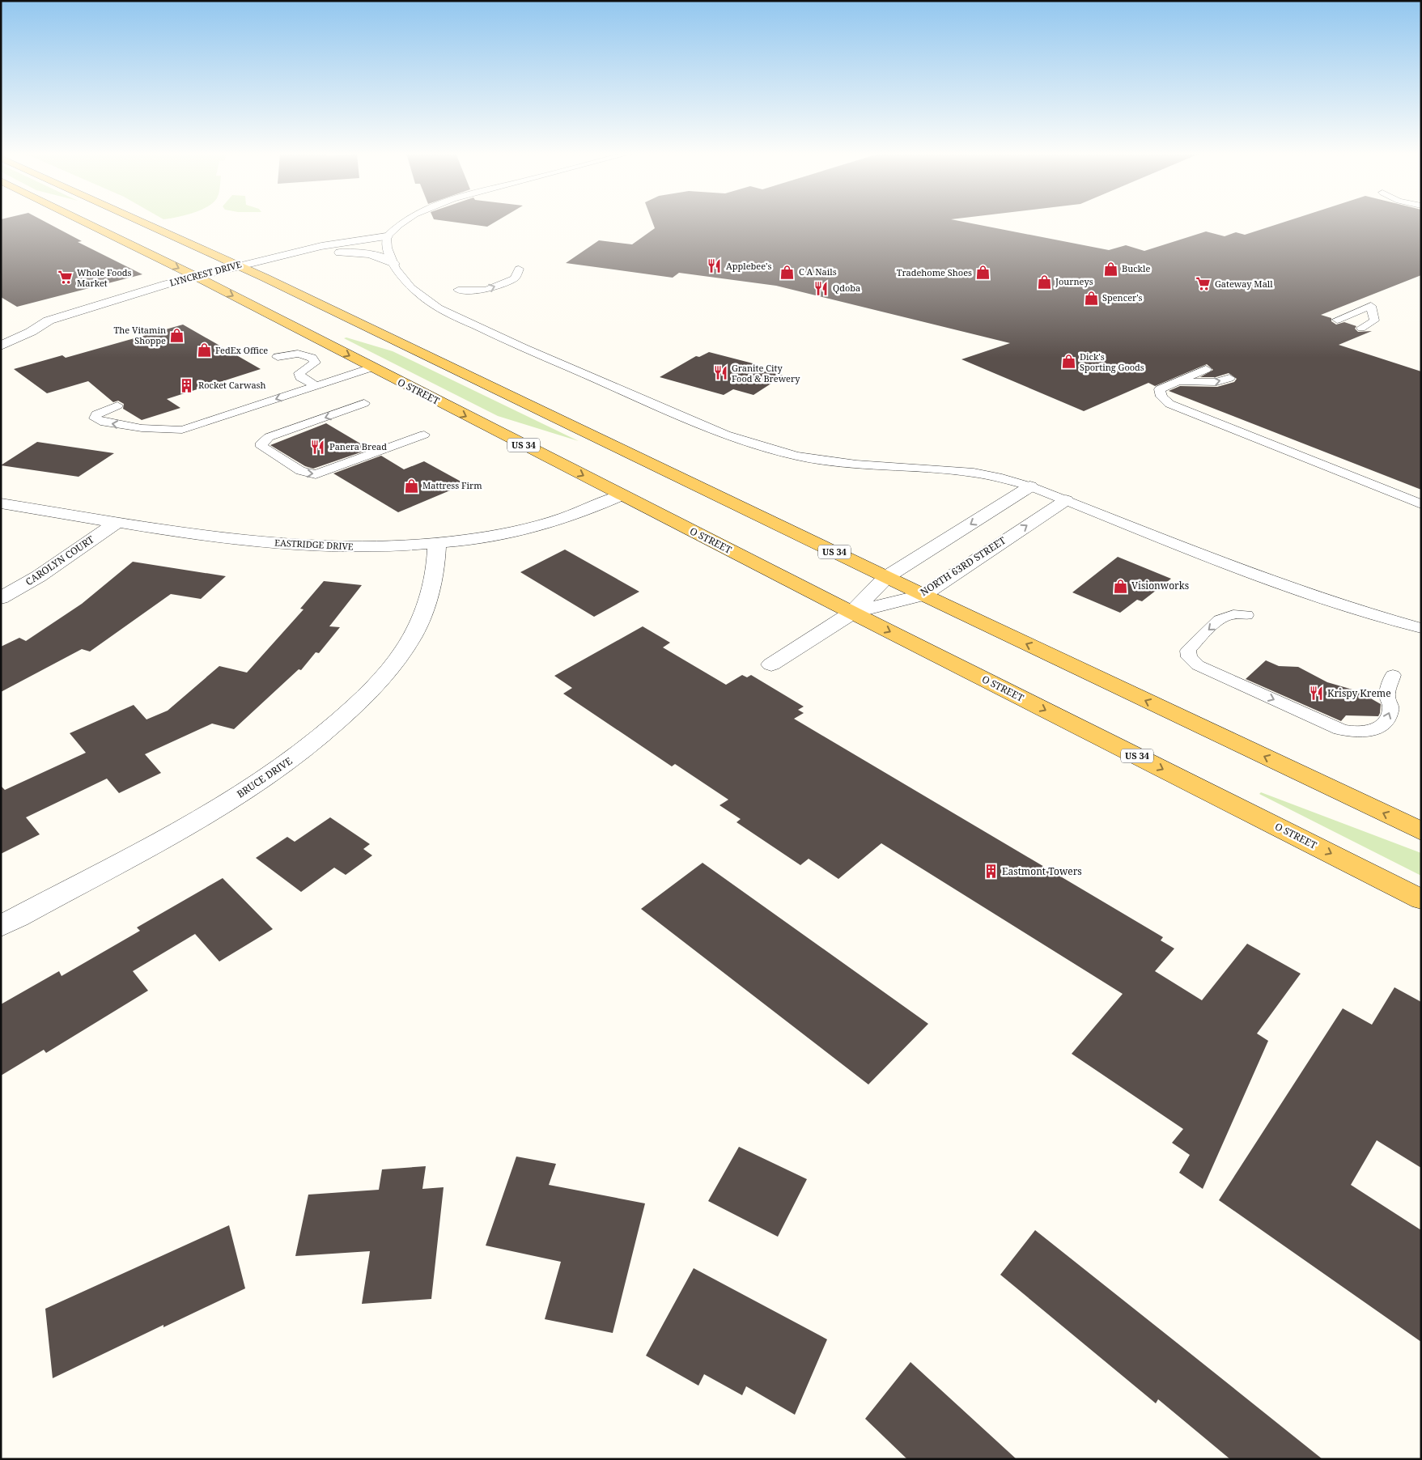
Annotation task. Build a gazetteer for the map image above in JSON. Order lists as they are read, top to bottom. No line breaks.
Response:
{"streets":{"main road":["O STREET","US 34"],"street":["LYNCREST DRIVE","EASTRIDGE DRIVE","CAROLYN COURT","NORTH 63RD STREET","BRUCE DRIVE"]},"crossings":[["LYNCREST DRIVE","O STREET"],["LYNCREST DRIVE","US 34"],["O STREET","EASTRIDGE DRIVE"],["O STREET","NORTH 63RD STREET"],["US 34","NORTH 63RD STREET"],["EASTRIDGE DRIVE","CAROLYN COURT"],["EASTRIDGE DRIVE","BRUCE DRIVE"]],"places":{"restaurant":["Applebee's","Qdoba","Granite City Food & Brewery","Panera Bread","Krispy Kreme"],"shop":["Buckle","C A Nails","Tradehome Shoes","Journeys","Spencer's","The Vitamin Shoppe","FedEx Office","Dick's Sporting Goods","Mattress Firm","Visionworks"],"supermarket":["Whole Foods Market","Gateway Mall"],"building":["Rocket Carwash","Eastmont Towers"]}}
